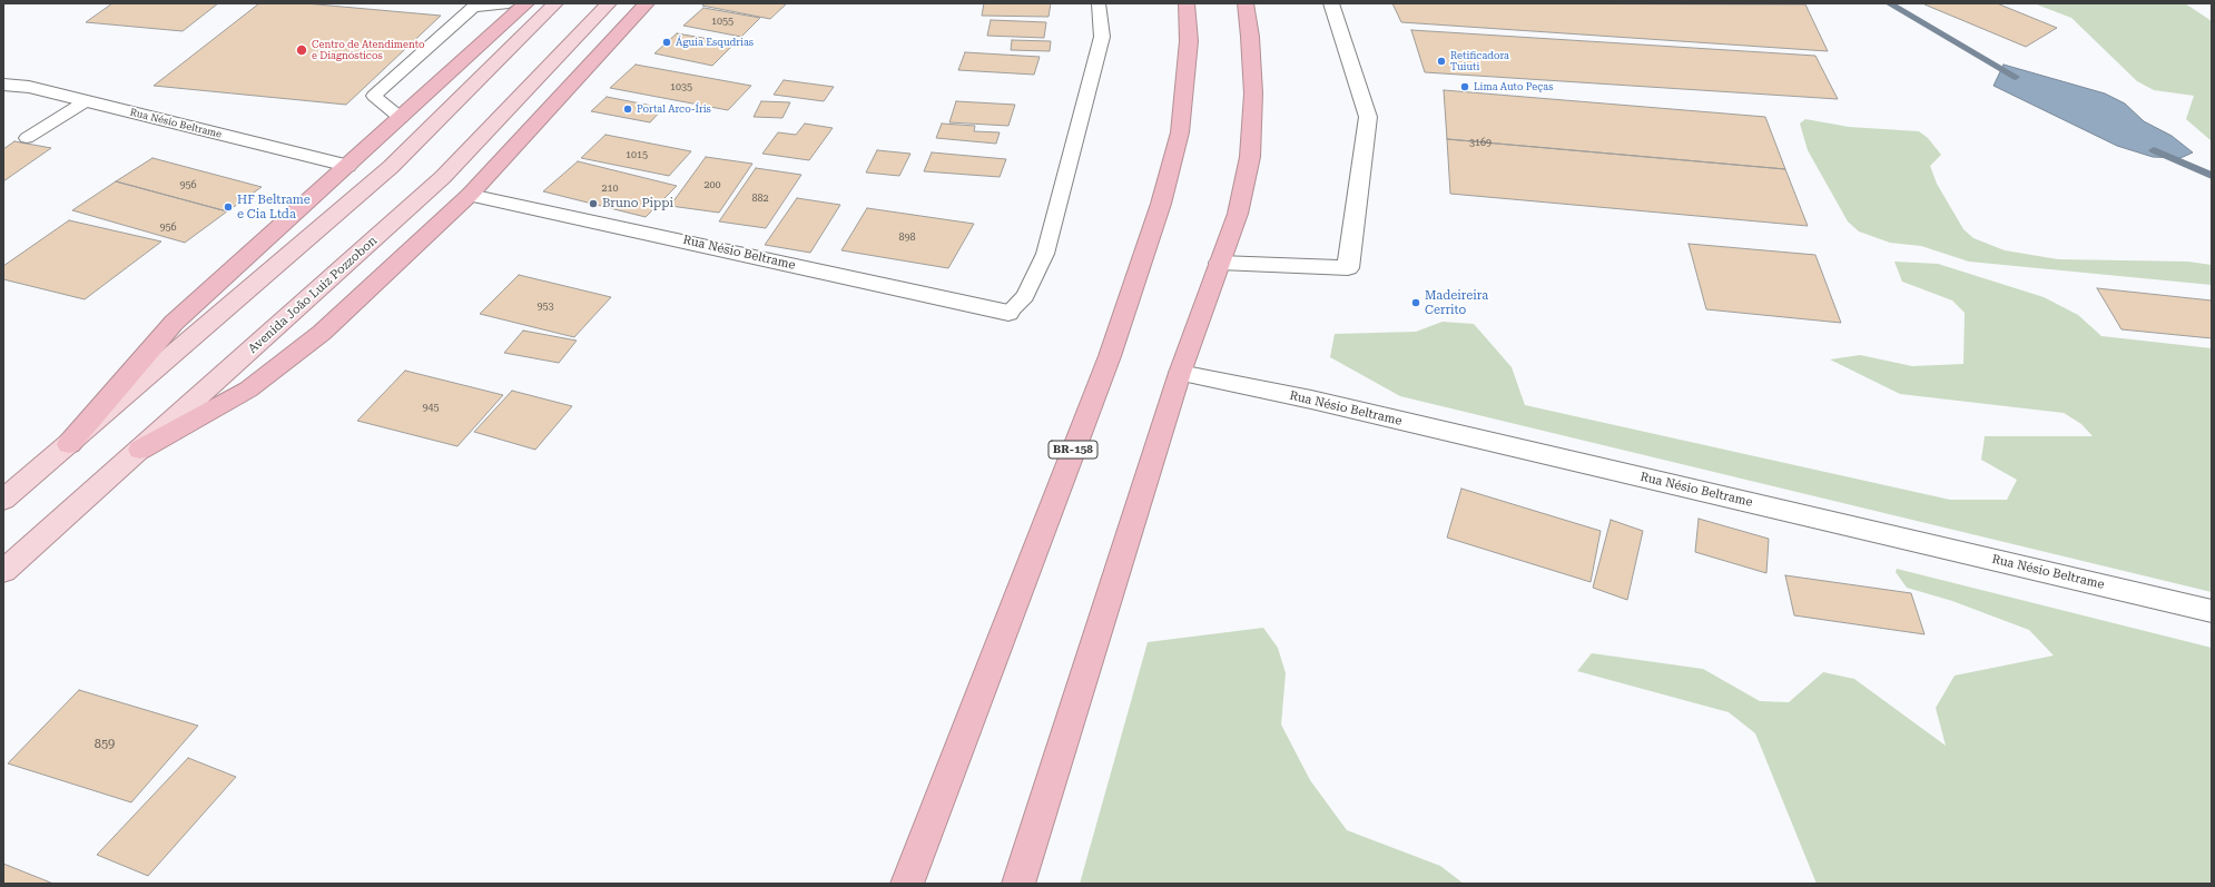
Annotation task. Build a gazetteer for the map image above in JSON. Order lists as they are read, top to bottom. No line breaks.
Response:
{"streets":{"highway":["BR-158"],"main road":["Avenida João Luiz Pozzobon"],"street":["Rua Nésio Beltrame"]},"places":["Águia Esqudrias","Centro de Atendimento e Diagnósticos","Retificadora Tuiuti","Lima Auto Peças","Portal Arco-Íris","Bruno Pippi","HF Beltrame e Cia Ltda","Madeireira Cerrito"],"house_numbers":["1055","1035","3169","1015","956","200","210","882","956","898","953","945","859"]}
